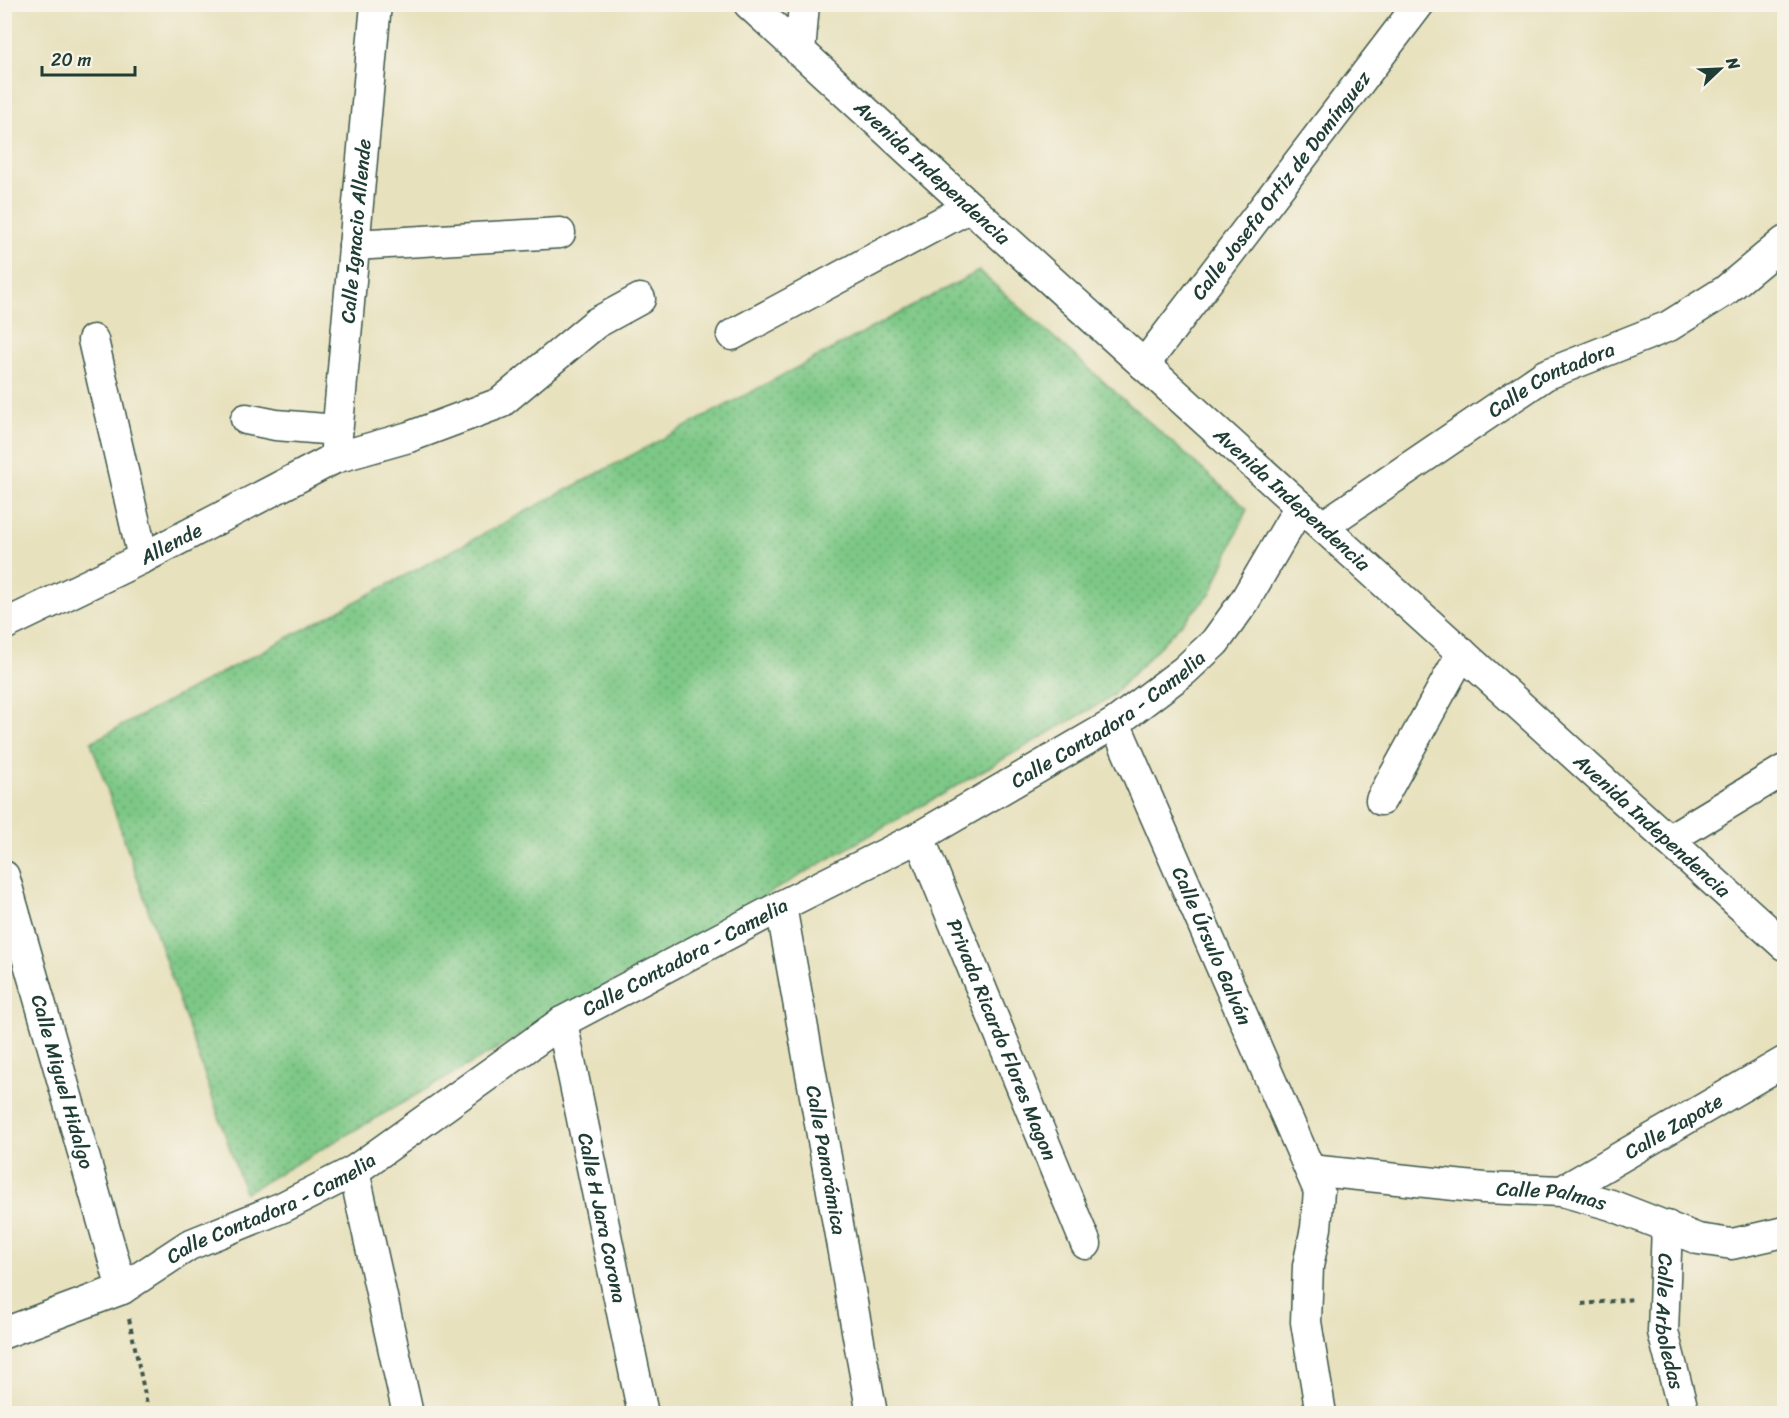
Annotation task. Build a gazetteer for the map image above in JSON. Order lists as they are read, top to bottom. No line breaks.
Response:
{"streets":{"street":["Avenida Independencia","Calle Josefa Ortiz de Domínguez","Calle Ignacio Allende","Calle Contadora","Allende","Calle Contadora - Camelia","Calle Úrsulo Galván","Privada Ricardo Flores Magon","Calle Miguel Hidalgo","Calle Zapote","Calle Panorámica","Calle Palmas","Calle H Jara Corona","Calle Arboledas"]},"crossings":[["Avenida Independencia","Calle Josefa Ortiz de Domínguez"],["Avenida Independencia","Calle Contadora"],["Avenida Independencia","Calle Contadora - Camelia"],["Calle Ignacio Allende","Allende"],["Calle Contadora - Camelia","Calle Úrsulo Galván"],["Calle Contadora - Camelia","Privada Ricardo Flores Magon"],["Calle Contadora - Camelia","Calle Miguel Hidalgo"],["Calle Contadora - Camelia","Calle Panorámica"],["Calle Contadora - Camelia","Calle H Jara Corona"],["Calle Úrsulo Galván","Calle Palmas"],["Calle Zapote","Calle Palmas"],["Calle Palmas","Calle Arboledas"]],"scale_bar":"20 m","north":"top right"}
